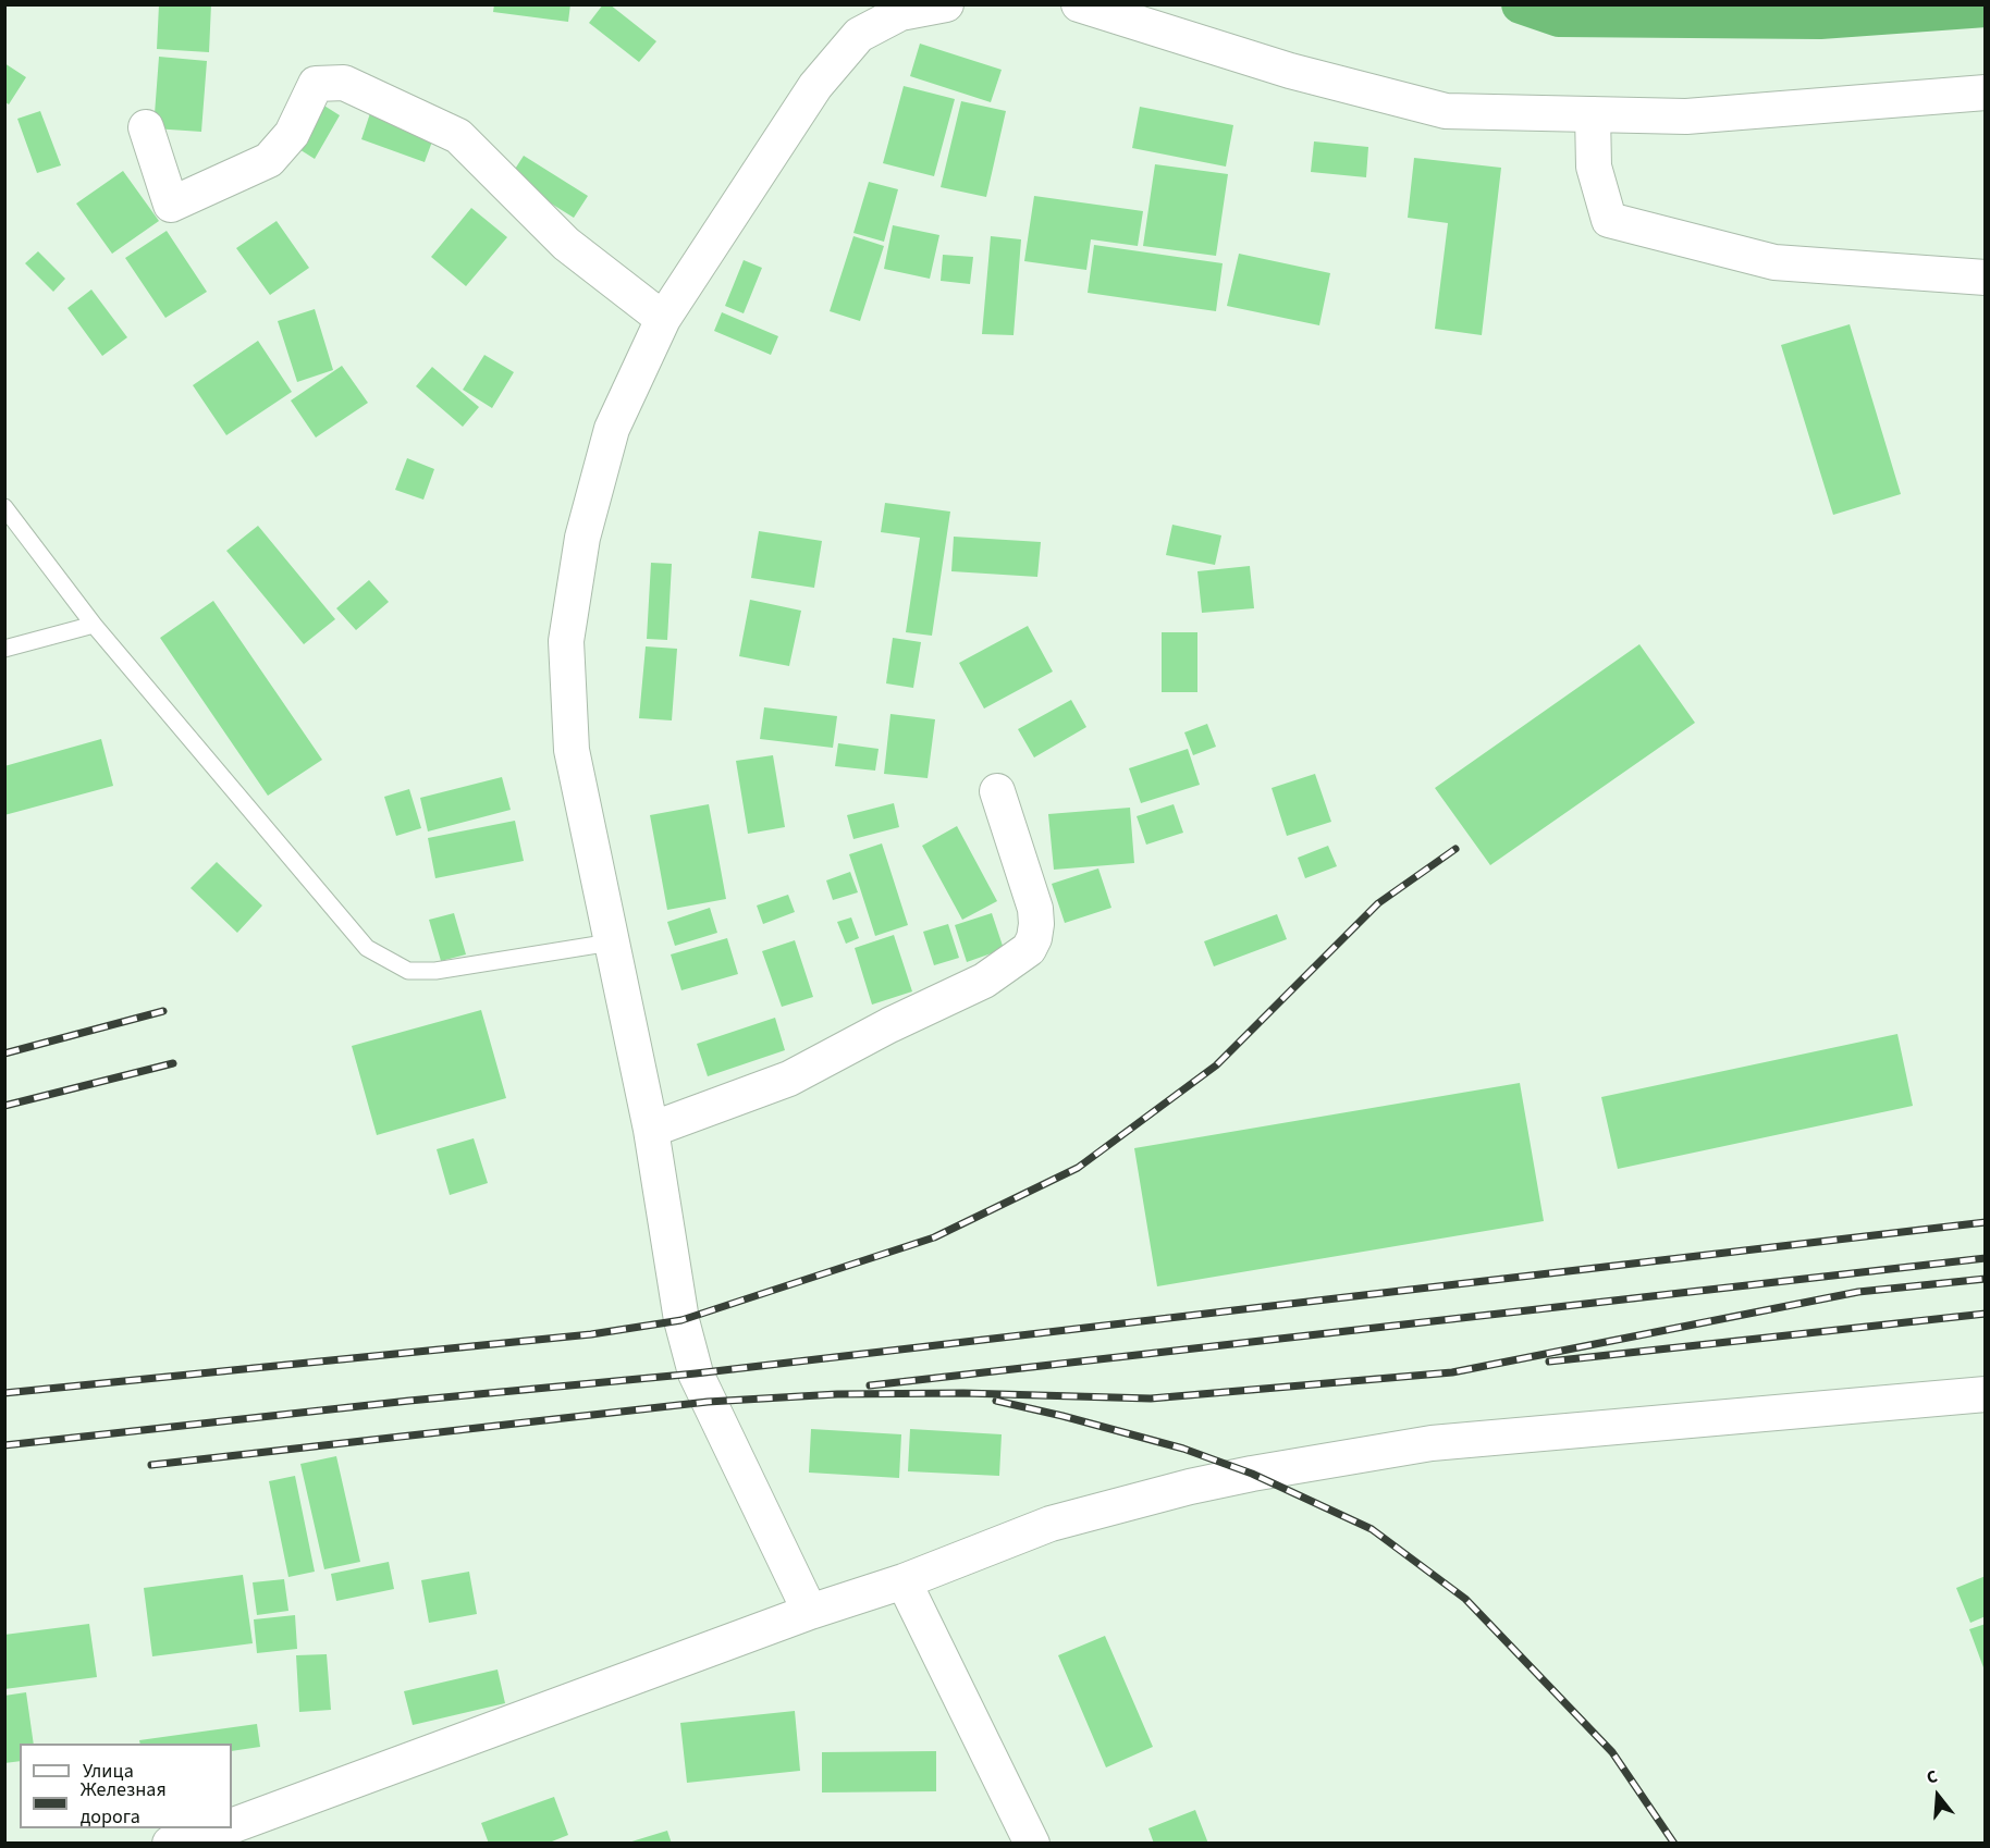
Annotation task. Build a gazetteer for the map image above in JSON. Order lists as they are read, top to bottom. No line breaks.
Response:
{"legend":["Улица","Железная дорога"],"north":"top"}
